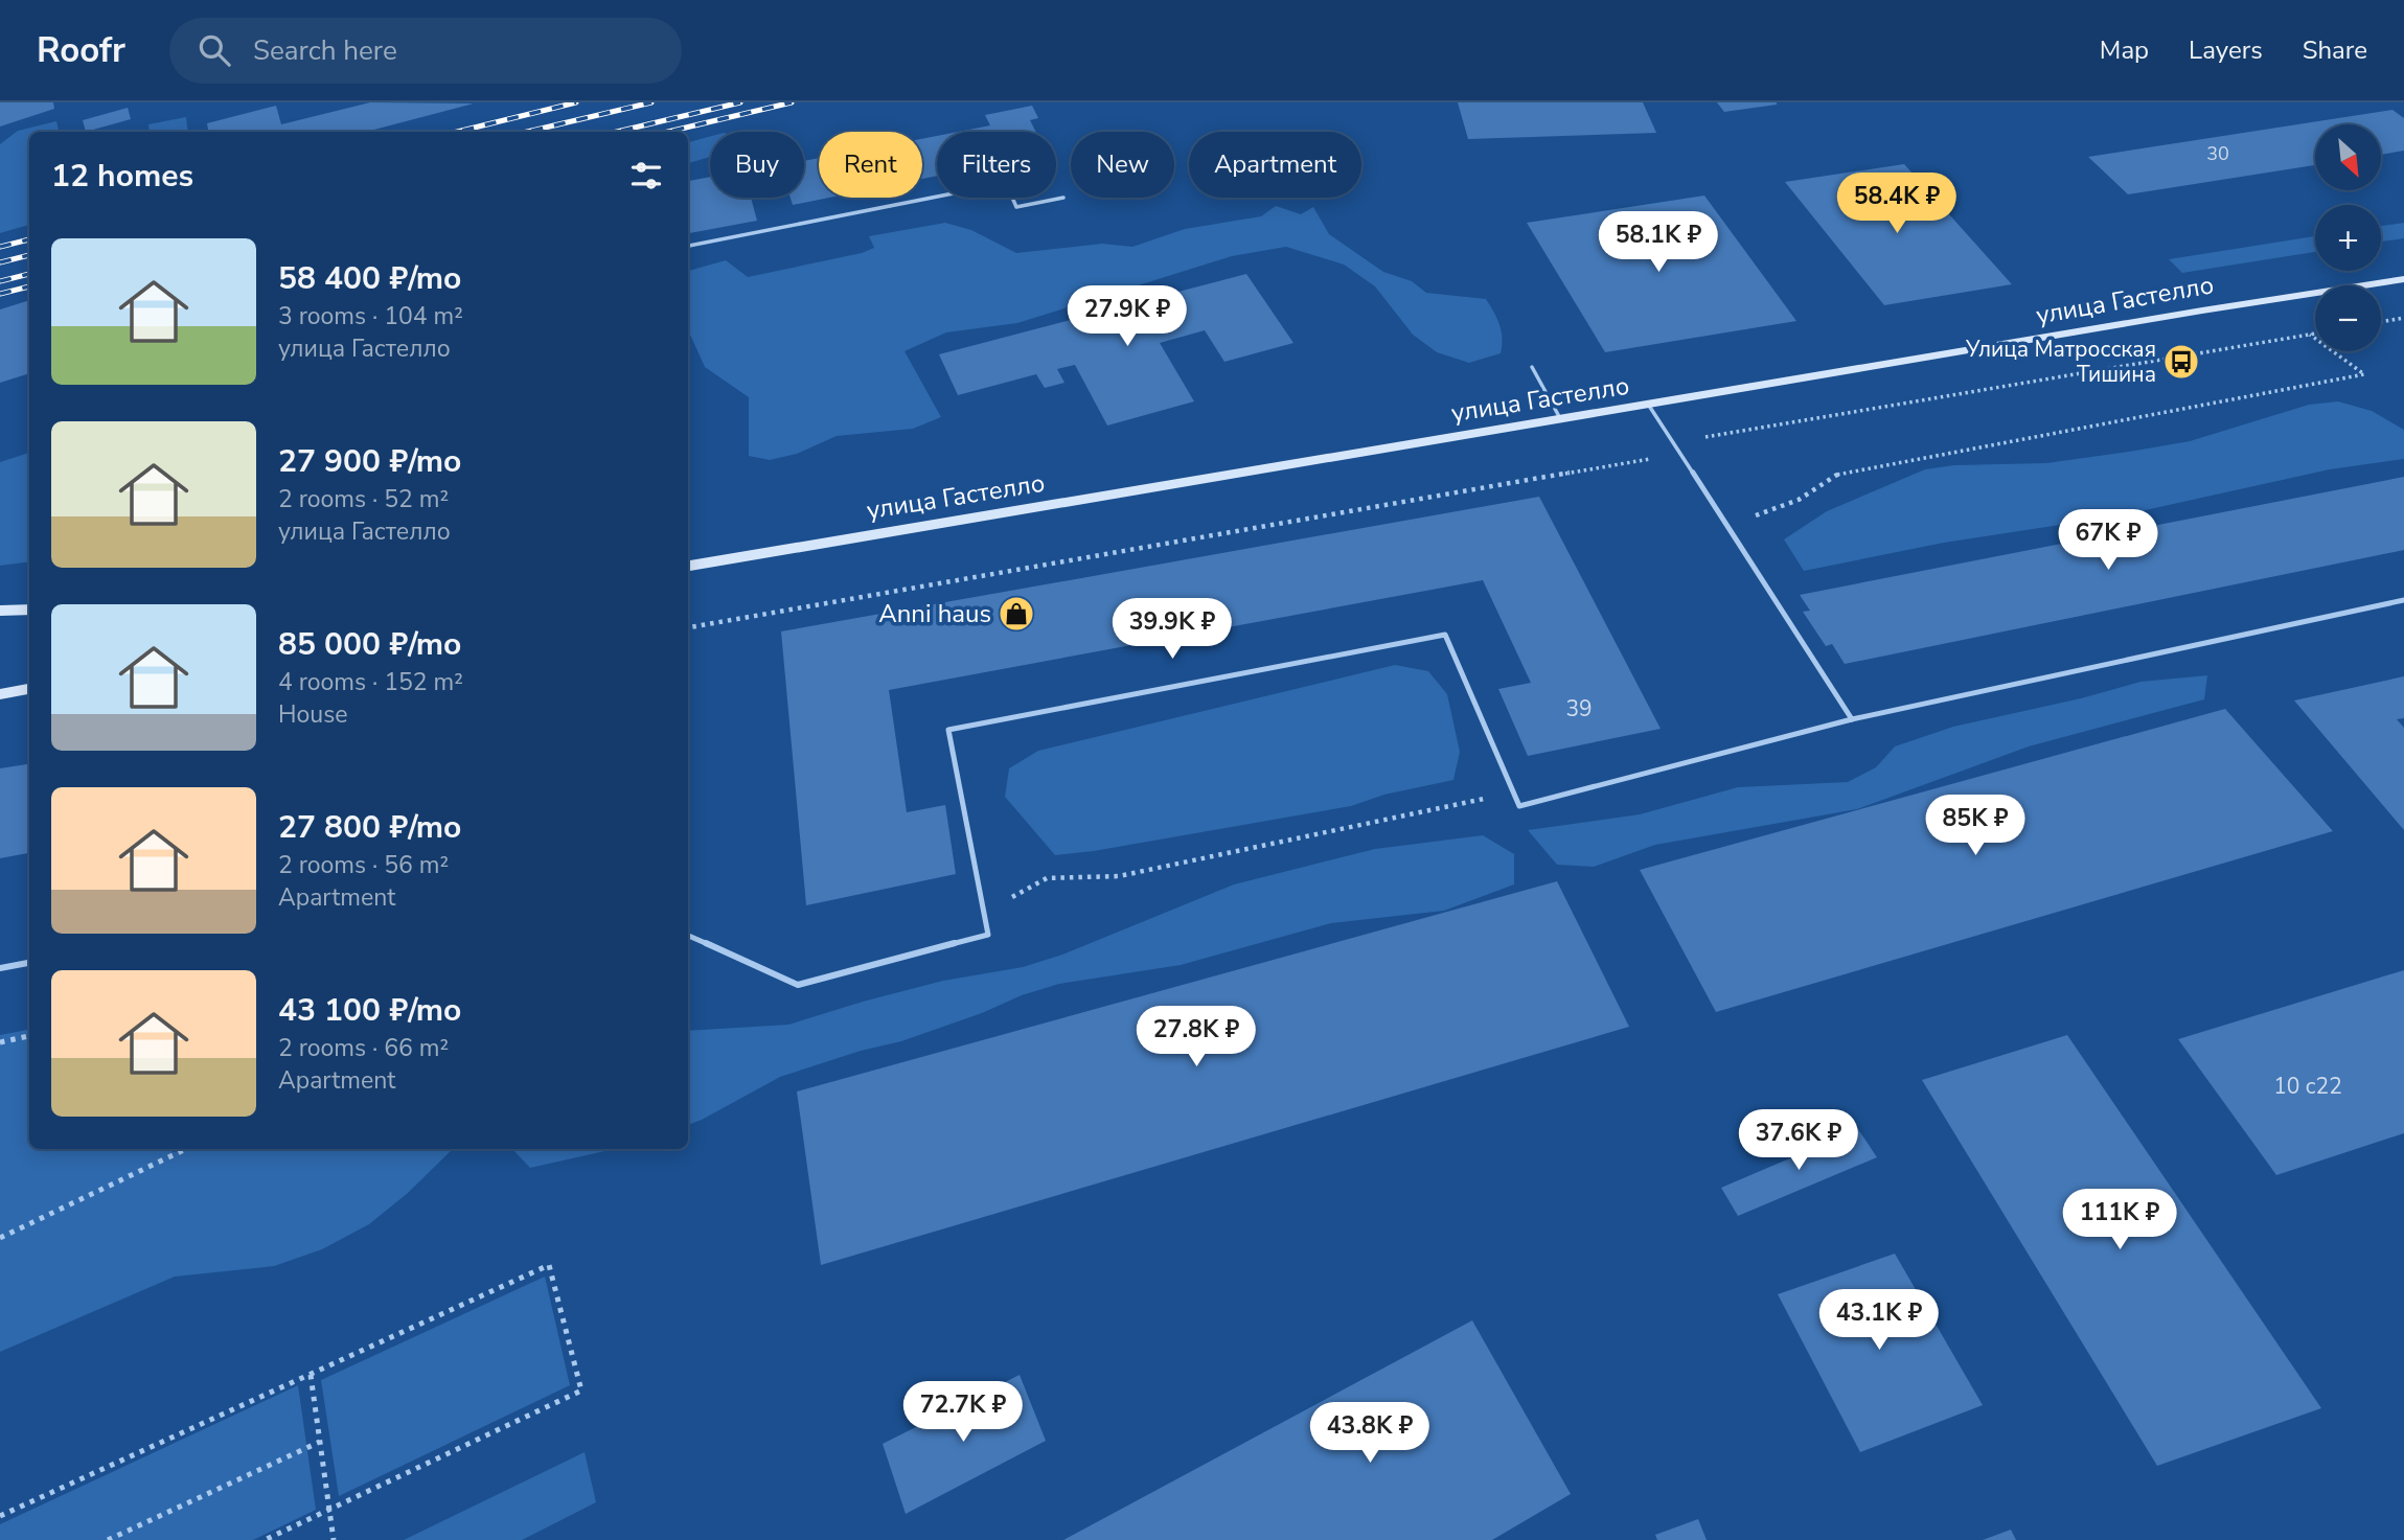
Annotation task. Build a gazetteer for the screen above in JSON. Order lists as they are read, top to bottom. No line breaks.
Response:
{"streets":{"street":["улица Гастелло"]},"places":{"bus stop":["Улица Матросская Тишина"],"shop":["Anni haus"]},"house_numbers":["30","39","10 c22"],"north":"bottom right","page":{"header":"Roofr","search":"Search here","nav":["Map","Layers","Share"],"map_buttons":["+","−"],"chip":["Buy","Rent","Filters","New","Apartment"],"heading":"12 homes","price":["58.4K ₽","58.1K ₽","27.9K ₽","67K ₽","39.9K ₽","85K ₽","27.8K ₽","37.6K ₽","111K ₽","43.1K ₽","72.7K ₽","43.8K ₽"],"list":[{"name":"58 400 ₽/mo","note":"3 rooms · 104 m² · улица Гастелло"},{"name":"27 900 ₽/mo","note":"2 rooms · 52 m² · улица Гастелло"},{"name":"85 000 ₽/mo","note":"4 rooms · 152 m² · House"},{"name":"27 800 ₽/mo","note":"2 rooms · 56 m² · Apartment"},{"name":"43 100 ₽/mo","note":"2 rooms · 66 m² · Apartment"}]}}
